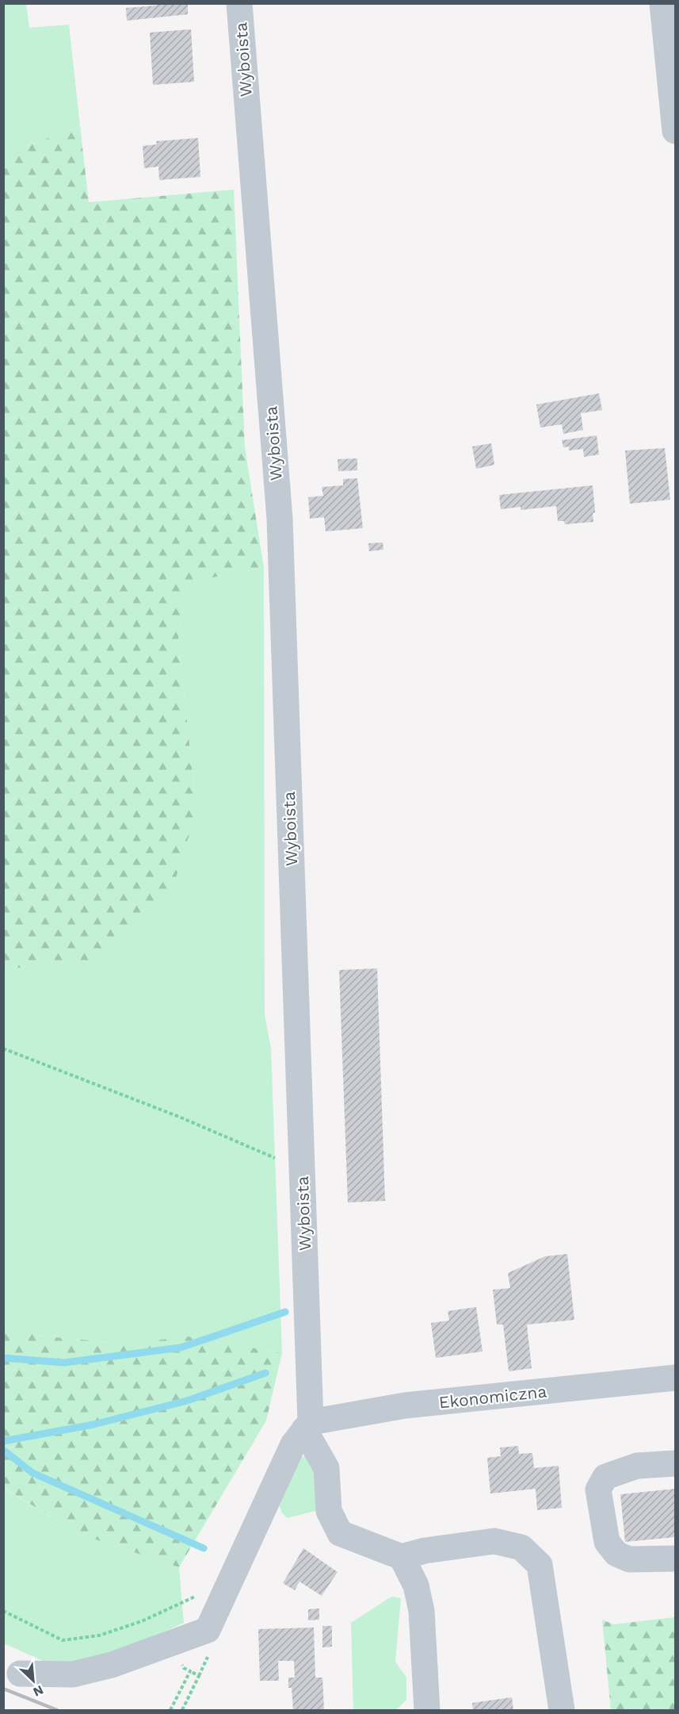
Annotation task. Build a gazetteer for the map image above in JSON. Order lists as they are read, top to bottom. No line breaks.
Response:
{"streets":{"street":["Wyboista","Ekonomiczna"]},"crossings":[["Wyboista","Ekonomiczna"]],"north":"bottom right"}
